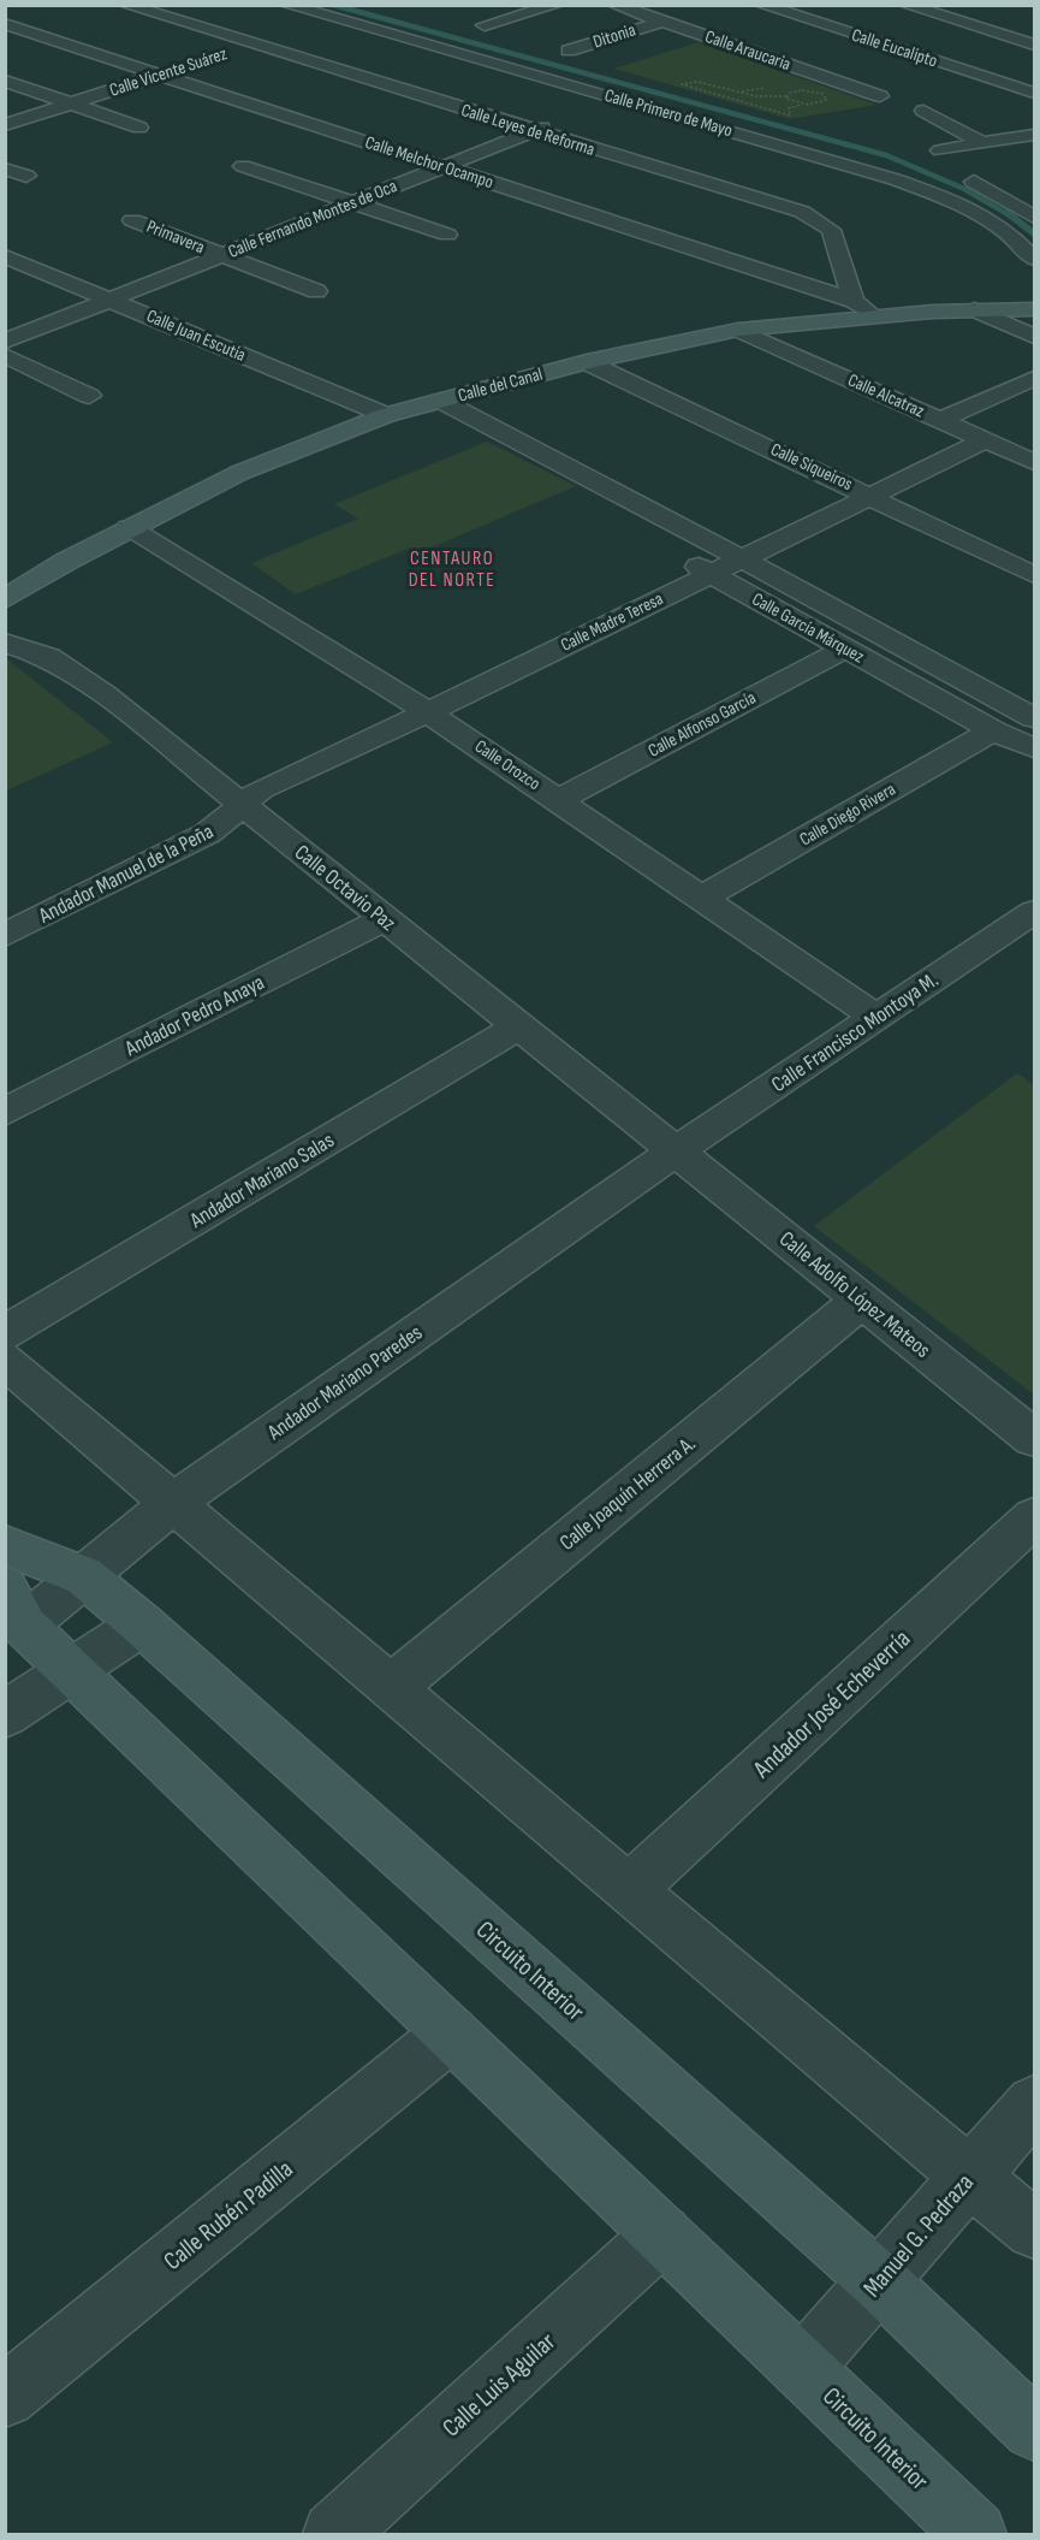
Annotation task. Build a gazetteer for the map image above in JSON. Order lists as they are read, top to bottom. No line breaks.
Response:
{"streets":{"street":["Ditonia","Calle Eucalipto","Calle Araucaria","Calle Vicente Suárez","Calle Primero de Mayo","Calle Leyes de Reforma","Calle Melchor Ocampo","Calle Fernando Montes de Oca","Primavera","Calle Juan Escutia","Calle del Canal","Calle Alcatraz","Calle Siqueiros","Calle Madre Teresa","Calle García Márquez","Calle Alfonso García","Calle Orozco","Calle Diego Rivera","Andador Manuel de la Peña","Calle Octavio Paz","Andador Pedro Anaya","Calle Francisco Montoya M.","Andador Mariano Salas","Calle Adolfo López Mateos","Andador Mariano Paredes","Calle Joaquín Herrera A.","Andador José Echeverría","Circuito Interior","Calle Rubén Padilla","Manuel G. Pedraza","Calle Luis Aguilar"]},"crossings":[["Ditonia","Calle Araucaria"],["Calle Vicente Suárez","Calle Leyes de Reforma"],["Calle Vicente Suárez","Calle Melchor Ocampo"],["Calle Primero de Mayo","Calle Fernando Montes de Oca"],["Calle Leyes de Reforma","Calle Melchor Ocampo"],["Calle Leyes de Reforma","Calle Fernando Montes de Oca"],["Calle Melchor Ocampo","Calle Fernando Montes de Oca"],["Calle Fernando Montes de Oca","Primavera"],["Calle Fernando Montes de Oca","Calle Juan Escutia"],["Calle Juan Escutia","Calle del Canal"],["Calle del Canal","Calle Alcatraz"],["Calle del Canal","Calle Siqueiros"],["Calle del Canal","Calle García Márquez"],["Calle del Canal","Calle Orozco"],["Calle Alcatraz","Calle Madre Teresa"],["Calle Siqueiros","Calle Madre Teresa"],["Calle Madre Teresa","Calle García Márquez"],["Calle Madre Teresa","Calle Orozco"],["Calle Madre Teresa","Andador Manuel de la Peña"],["Calle Madre Teresa","Calle Octavio Paz"],["Calle García Márquez","Calle Alfonso García"],["Calle García Márquez","Calle Diego Rivera"],["Calle Alfonso García","Calle Orozco"],["Calle Orozco","Calle Diego Rivera"],["Calle Orozco","Calle Francisco Montoya M."],["Andador Manuel de la Peña","Calle Octavio Paz"],["Calle Octavio Paz","Andador Pedro Anaya"],["Calle Octavio Paz","Calle Francisco Montoya M."],["Calle Octavio Paz","Andador Mariano Salas"],["Calle Octavio Paz","Calle Adolfo López Mateos"],["Calle Octavio Paz","Andador Mariano Paredes"],["Calle Francisco Montoya M.","Calle Adolfo López Mateos"],["Calle Francisco Montoya M.","Andador Mariano Paredes"],["Calle Adolfo López Mateos","Andador Mariano Paredes"],["Calle Adolfo López Mateos","Calle Joaquín Herrera A."],["Andador Mariano Paredes","Circuito Interior"],["Circuito Interior","Calle Rubén Padilla"],["Circuito Interior","Manuel G. Pedraza"],["Circuito Interior","Calle Luis Aguilar"]],"districts":["CENTAURO DEL NORTE"]}
